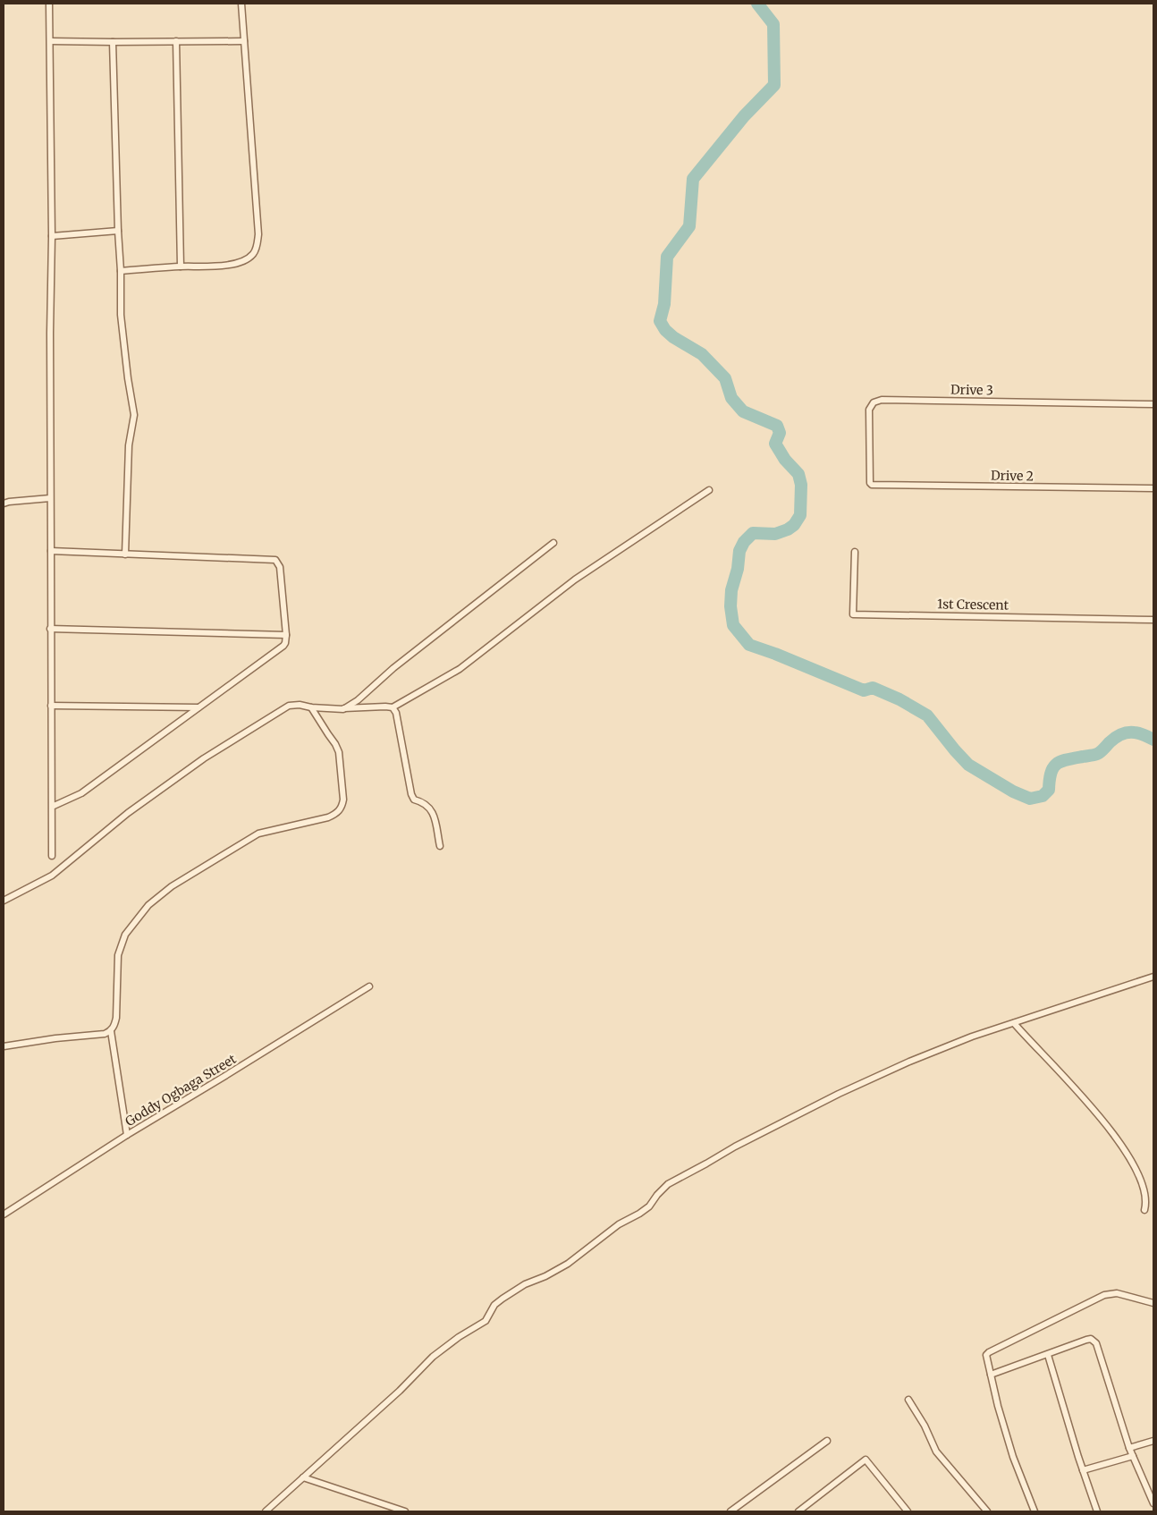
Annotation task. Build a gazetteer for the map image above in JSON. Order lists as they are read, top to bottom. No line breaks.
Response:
{"streets":{"street":["Drive 3","Drive 2","1st Crescent","Goddy Ogbaga Street"]},"crossings":[["Drive 3","Drive 2"]]}
